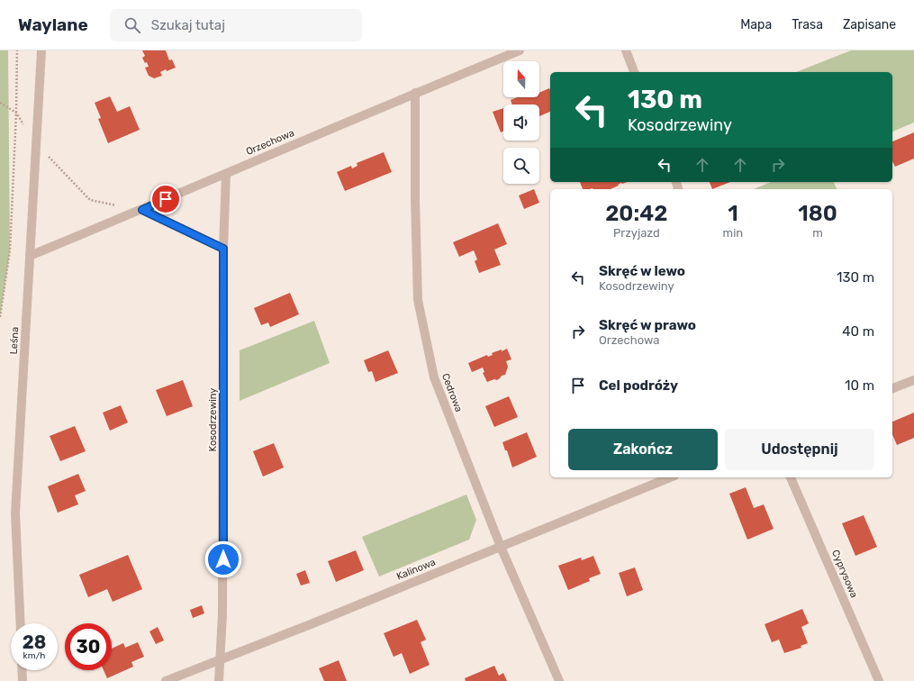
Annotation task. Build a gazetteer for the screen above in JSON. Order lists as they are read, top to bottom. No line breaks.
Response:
{"streets":{"street":["Orzechowa","Leśna","Cedrowa","Kosodrzewiny","Kalinowa","Cyprysowa"]},"crossings":[["Orzechowa","Leśna"],["Orzechowa","Cedrowa"],["Orzechowa","Kosodrzewiny"],["Cedrowa","Kalinowa"],["Kosodrzewiny","Kalinowa"]],"north":"top","page":{"header":"Waylane","search":"Szukaj tutaj","nav":["Mapa","Trasa","Zapisane"],"turn":["130 m","Kosodrzewiny"],"eta":["20:42","Przyjazd","1","min","180","m"],"list":[{"name":"Skręć w lewo","note":"Kosodrzewiny","value":"130 m"},{"name":"Skręć w prawo","note":"Orzechowa","value":"40 m"},{"name":"Cel podróży","value":"10 m"}],"buttons":["Zakończ","Udostępnij"],"speed":"28 km/h","limit":"30"}}
